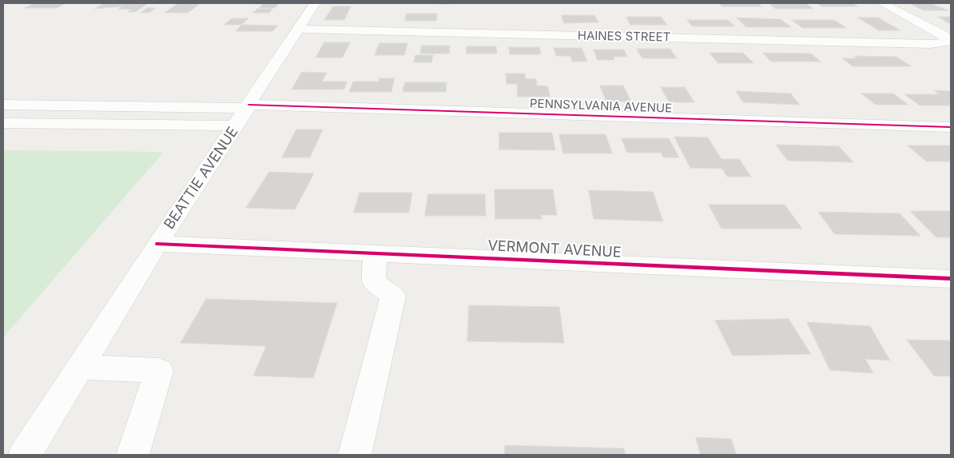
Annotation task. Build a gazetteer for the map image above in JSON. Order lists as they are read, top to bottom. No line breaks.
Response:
{"streets":{"street":["HAINES STREET","PENNSYLVANIA AVENUE","BEATTIE AVENUE","VERMONT AVENUE"]},"crossings":[["HAINES STREET","BEATTIE AVENUE"],["PENNSYLVANIA AVENUE","BEATTIE AVENUE"],["BEATTIE AVENUE","VERMONT AVENUE"]]}
